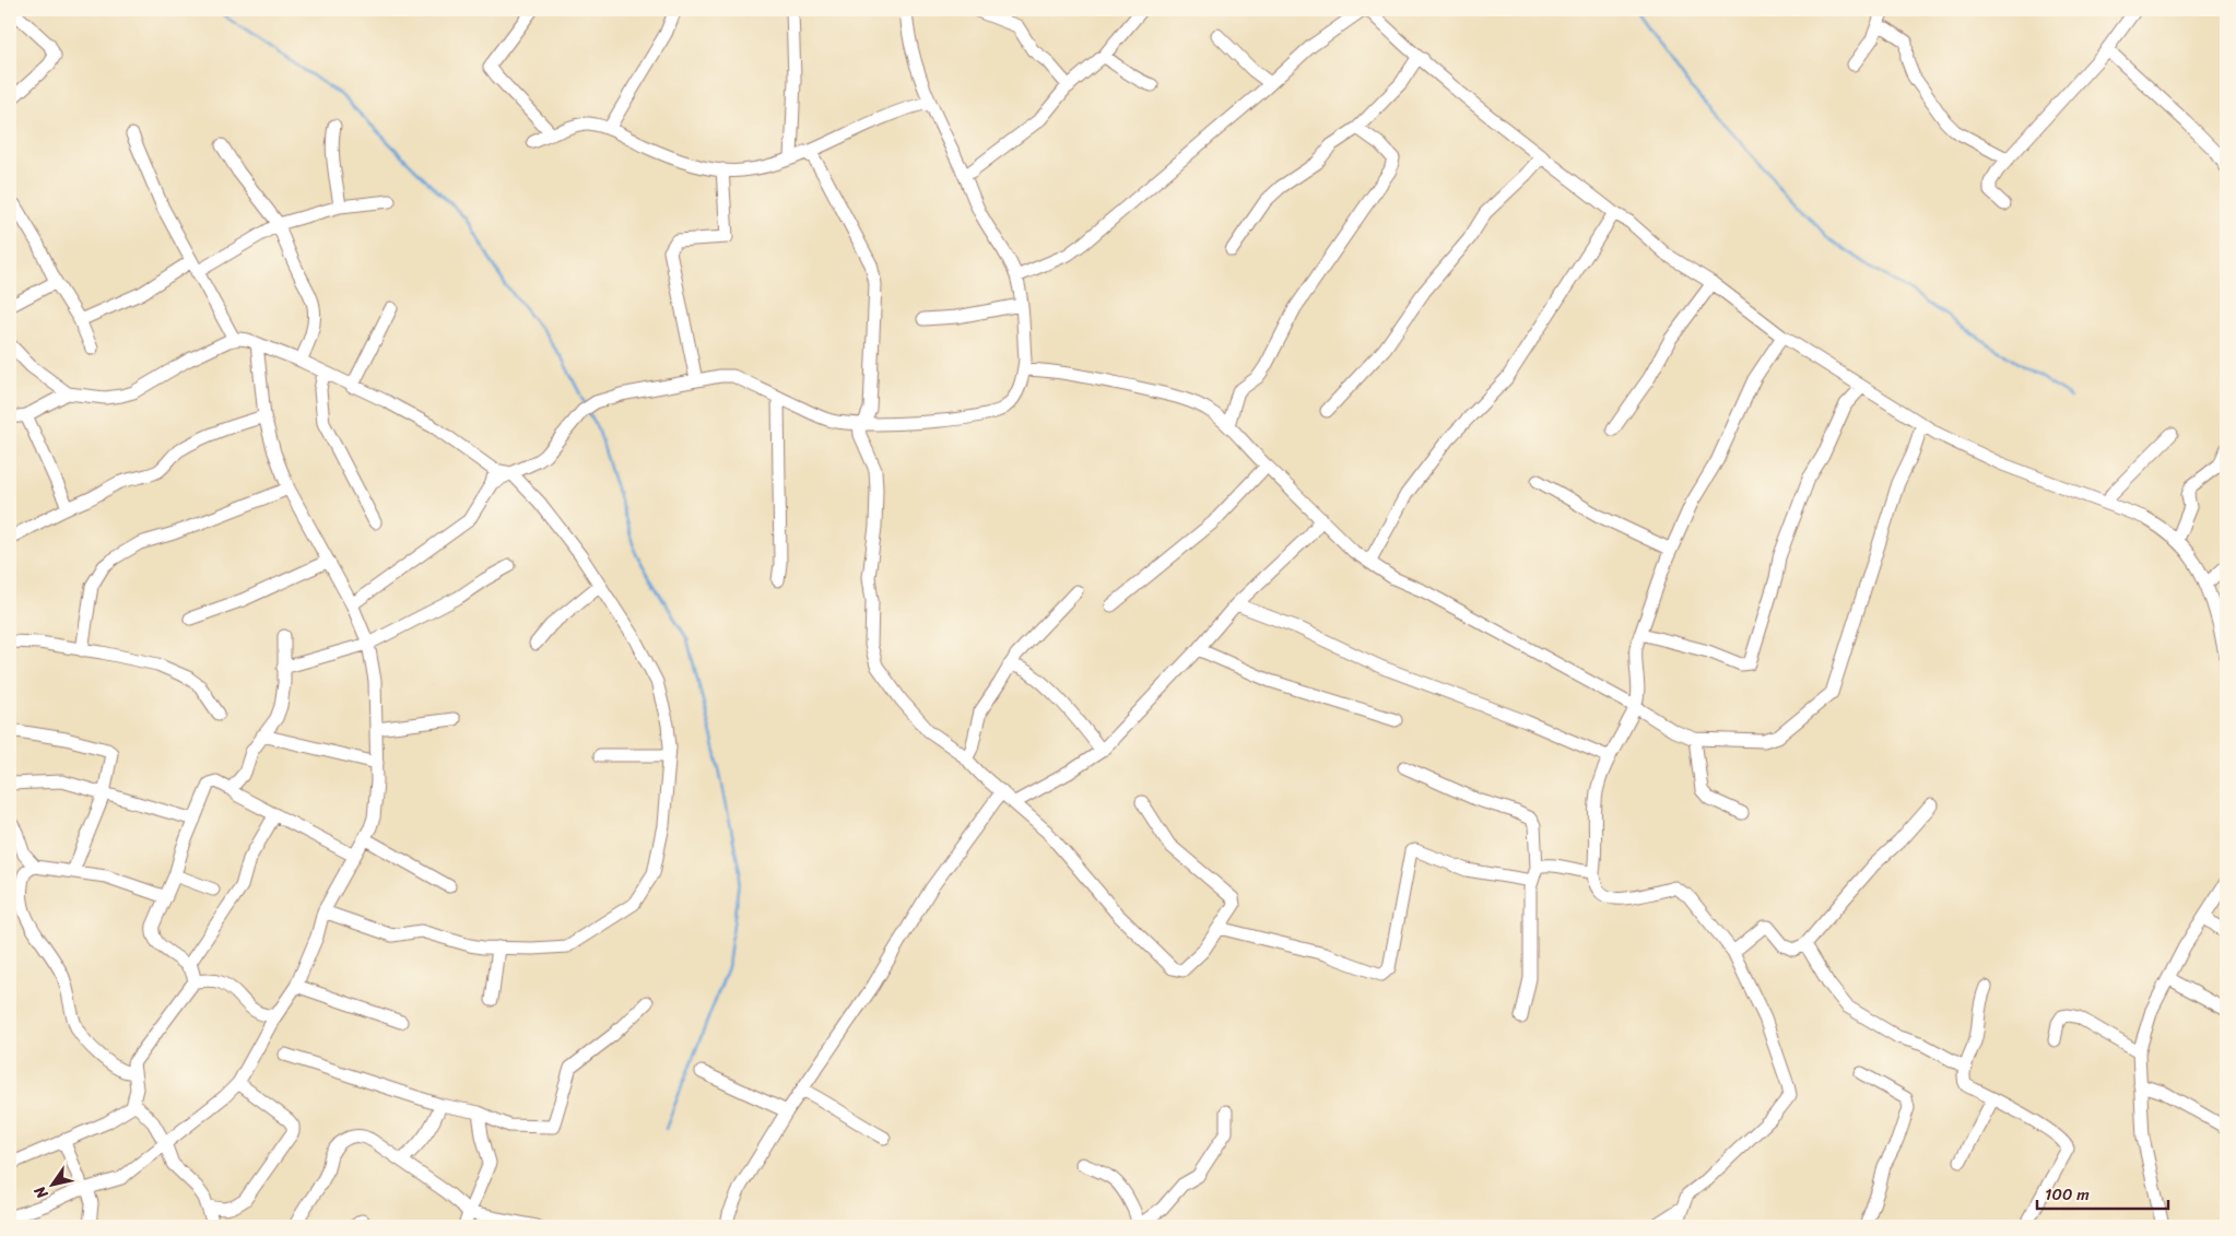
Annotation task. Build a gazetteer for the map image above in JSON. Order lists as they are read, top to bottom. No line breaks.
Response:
{"scale_bar":"100 m","north":"bottom left"}
